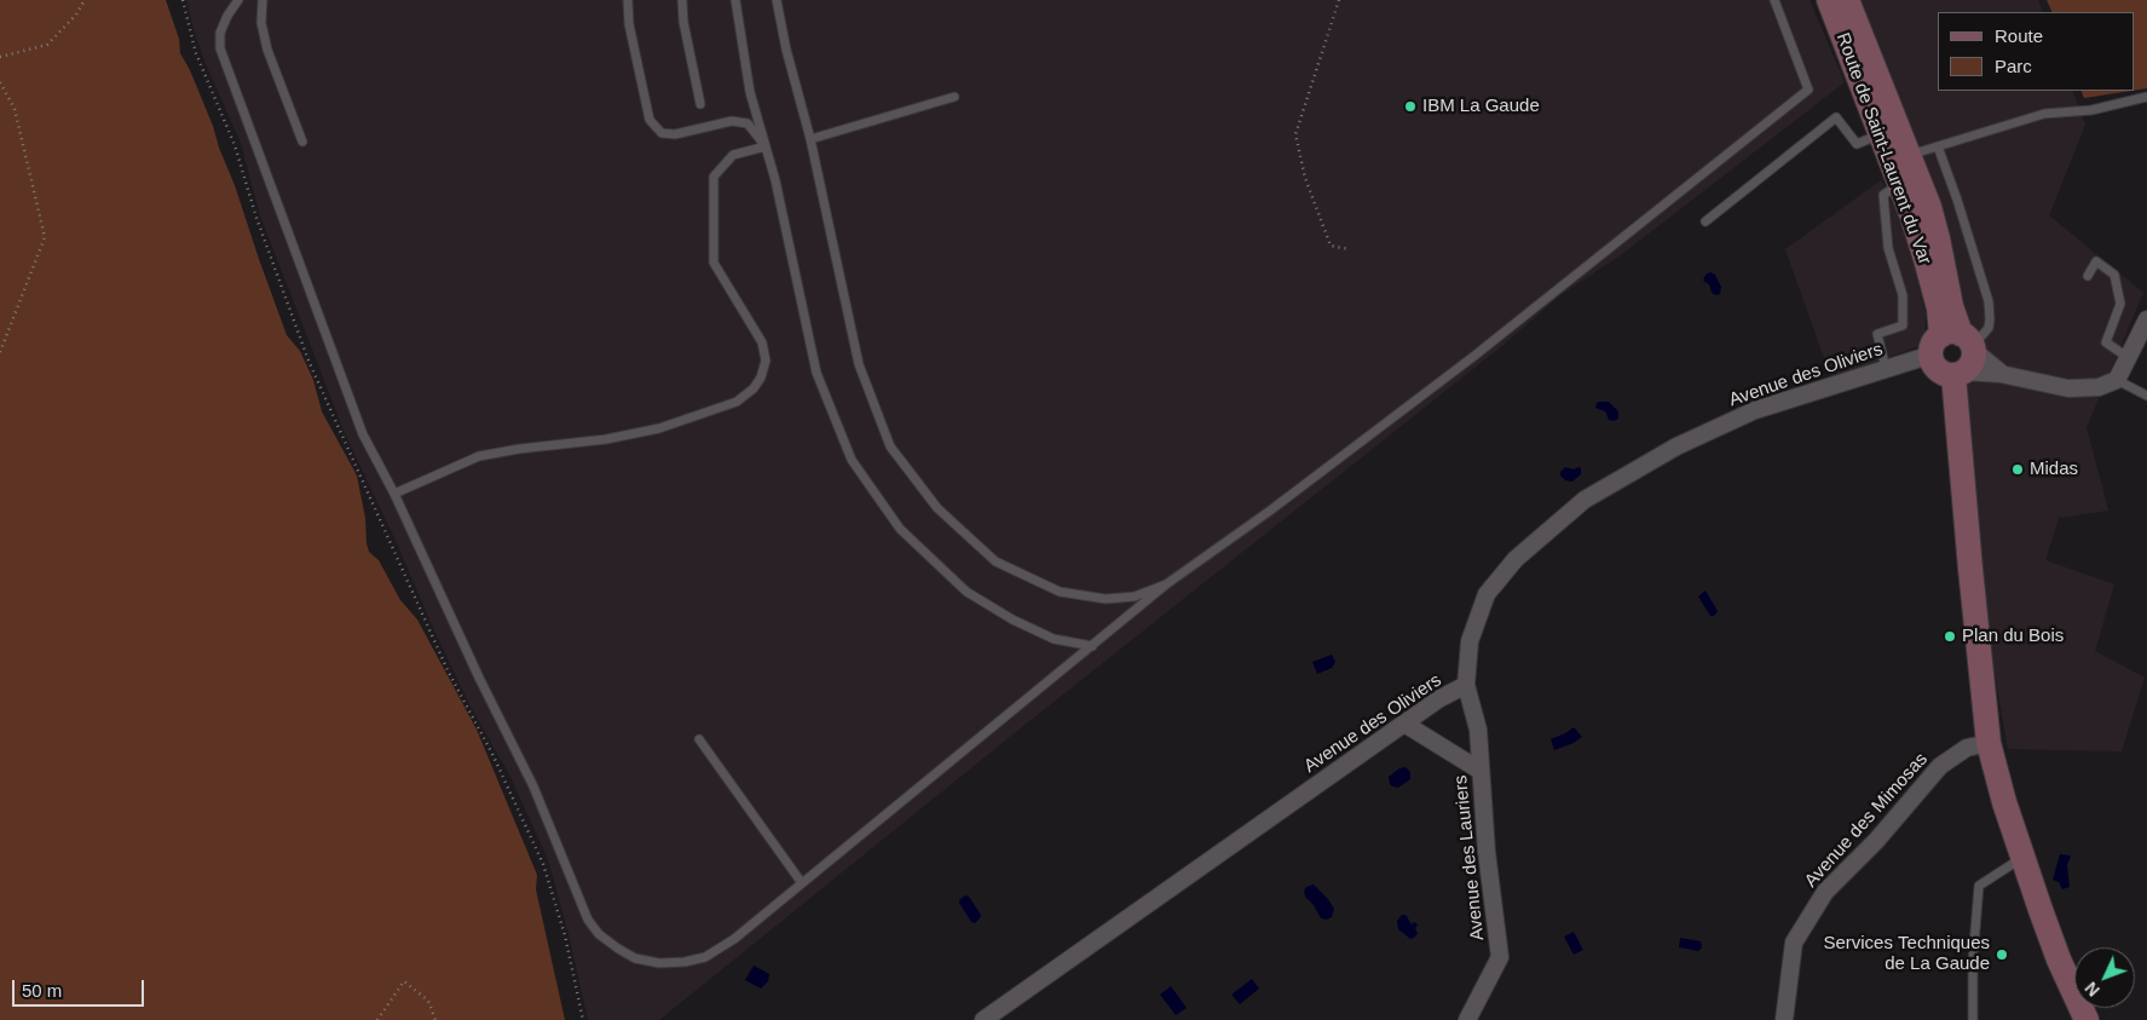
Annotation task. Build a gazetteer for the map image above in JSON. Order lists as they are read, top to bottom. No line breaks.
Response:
{"streets":{"main road":["Route de Saint-Laurent du Var"],"street":["Avenue des Oliviers","Avenue des Mimosas","Avenue des Lauriers"]},"crossings":[["Route de Saint-Laurent du Var","Avenue des Oliviers"],["Route de Saint-Laurent du Var","Avenue des Mimosas"],["Avenue des Oliviers","Avenue des Lauriers"]],"places":["IBM La Gaude","Midas","Plan du Bois","Services Techniques de La Gaude"],"legend":["Route","Parc"],"scale_bar":"50 m","north":"bottom left"}
